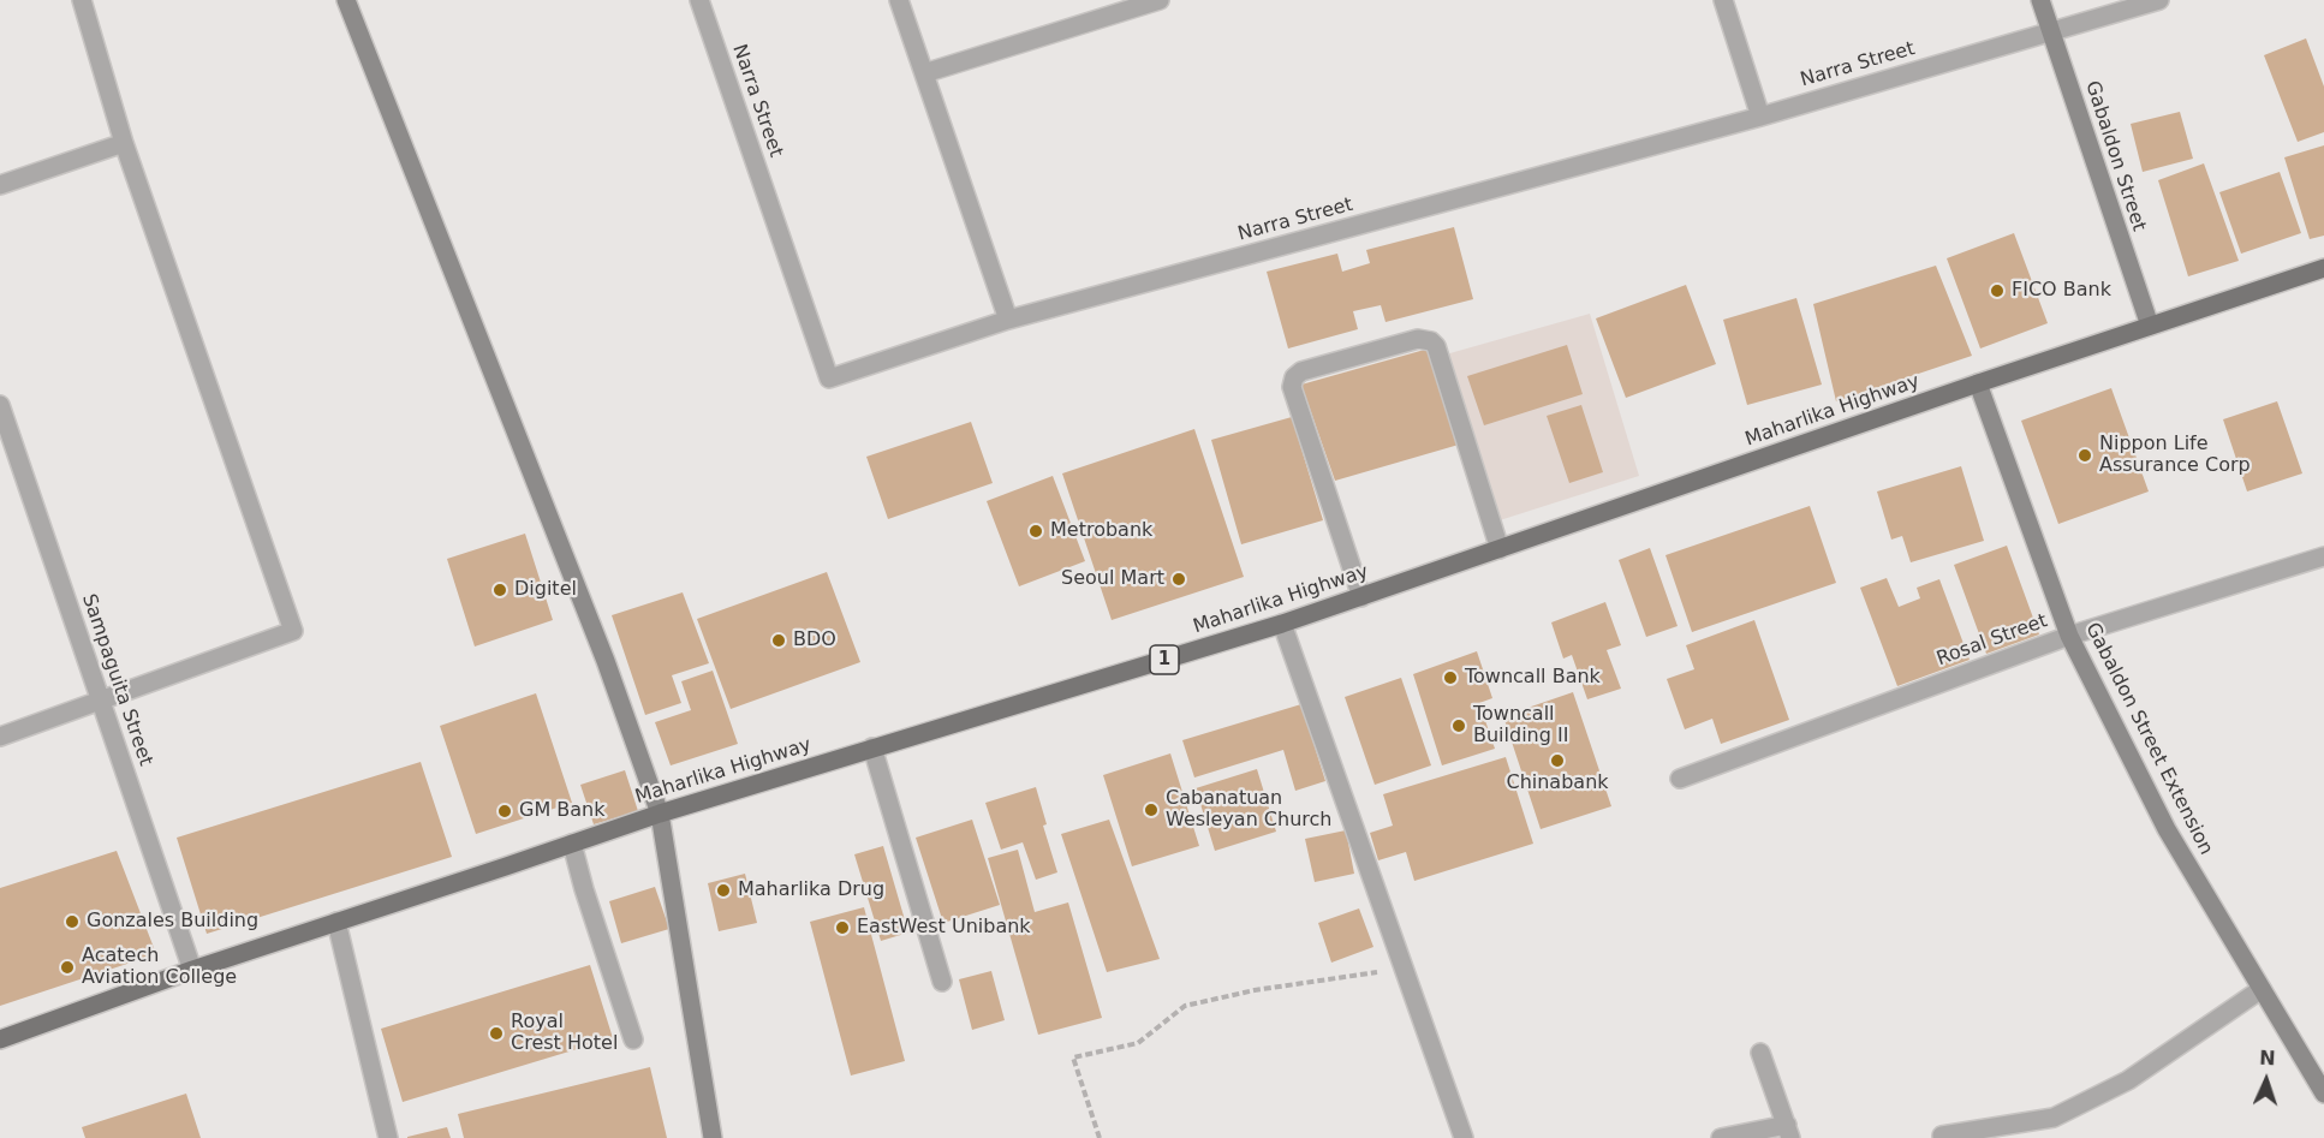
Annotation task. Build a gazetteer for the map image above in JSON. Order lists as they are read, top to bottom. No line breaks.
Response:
{"streets":{"main road":["Maharlika Highway","1"],"street":["Narra Street","Gabaldon Street","Rosal Street","Sampaguita Street","Gabaldon Street Extension"]},"crossings":[["Narra Street","Gabaldon Street"],["Gabaldon Street","Maharlika Highway"],["Maharlika Highway","Sampaguita Street"],["Maharlika Highway","Gabaldon Street Extension"],["Rosal Street","Gabaldon Street Extension"]],"places":["FICO Bank","Nippon Life Assurance Corp","Metrobank","Seoul Mart","Digitel","BDO","Towncall Bank","Towncall Building II","Chinabank","Cabanatuan Wesleyan Church","GM Bank","Maharlika Drug","Gonzales Building","EastWest Unibank","Acatech Aviation College","Royal Crest Hotel"],"north":"top"}
